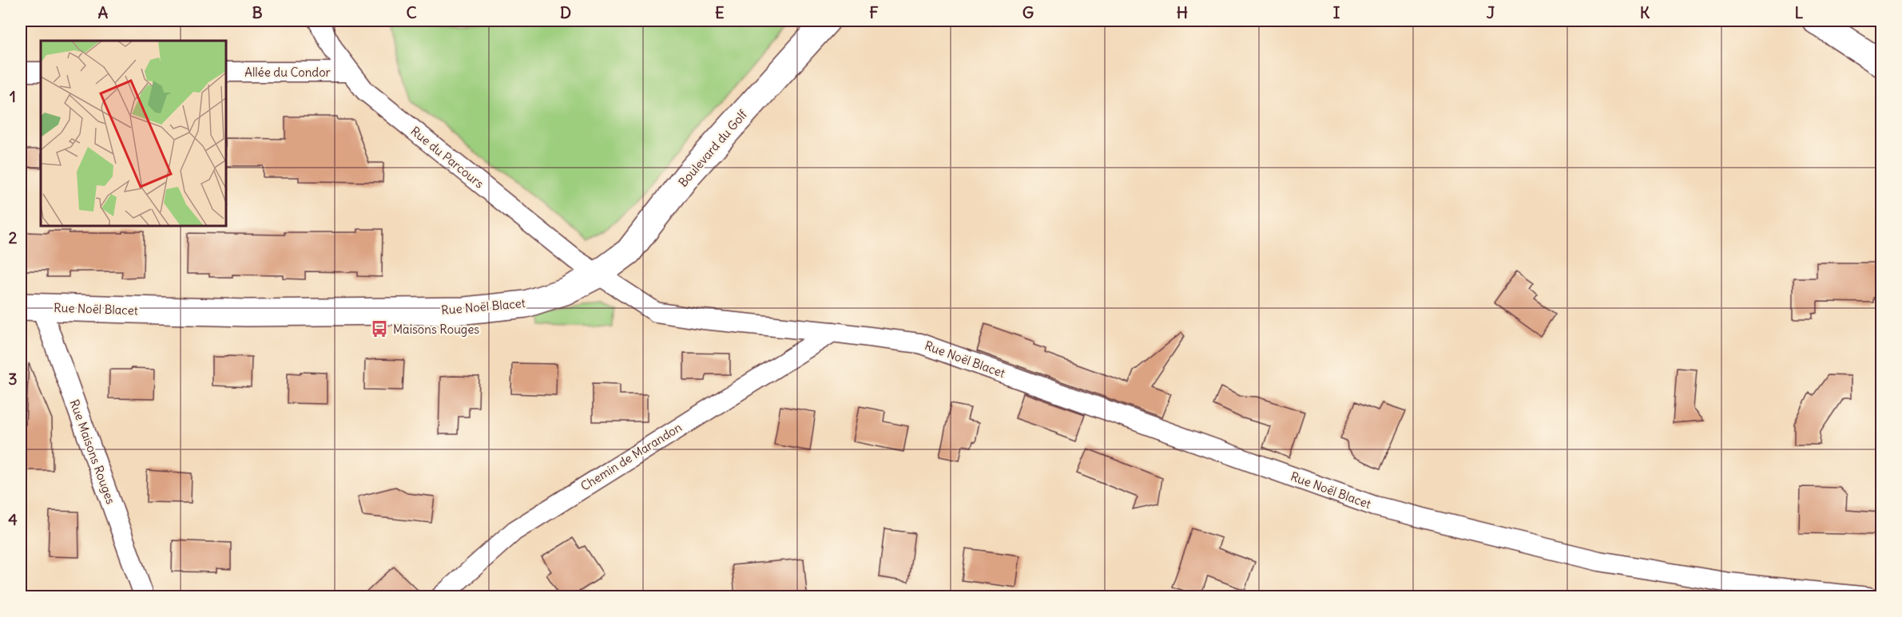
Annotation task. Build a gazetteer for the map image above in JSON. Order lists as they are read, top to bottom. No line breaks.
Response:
{"streets":{"street":["Allée du Condor","Boulevard du Golf","Rue du Parcours","Rue Noël Blacet","Rue Maisons Rouges","Chemin de Marandon"]},"crossings":[["Allée du Condor","Rue du Parcours"],["Boulevard du Golf","Rue du Parcours"],["Boulevard du Golf","Rue Noël Blacet"],["Rue du Parcours","Rue Noël Blacet"],["Rue Noël Blacet","Rue Maisons Rouges"],["Rue Noël Blacet","Chemin de Marandon"]],"places":{"bus stop":["Maisons Rouges"]},"grid":{"columns":["A","B","C","D","E","F","G","H","I","J","K","L"],"rows":["1","2","3","4"]}}
